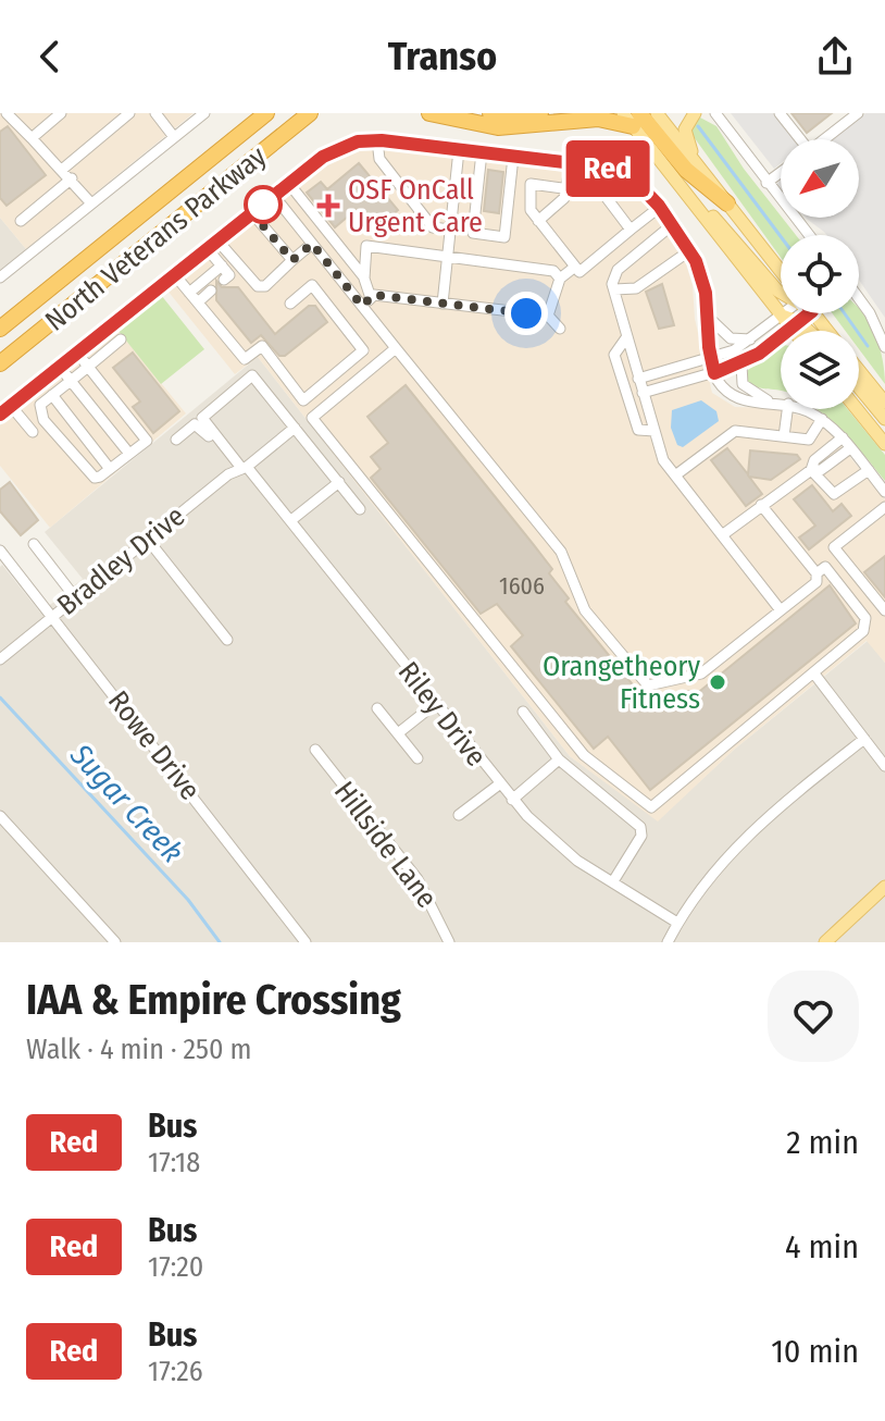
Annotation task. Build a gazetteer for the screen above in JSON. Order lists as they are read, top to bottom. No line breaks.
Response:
{"streets":{"highway":["North Veterans Parkway"],"street":["Bradley Drive","Riley Drive","Rowe Drive","Hillside Lane"]},"crossings":[["Bradley Drive","Riley Drive"],["Bradley Drive","Rowe Drive"]],"water":["Sugar Creek"],"places":{"health":["OSF OnCall Urgent Care"],"other":["Orangetheory Fitness"]},"lines":["bus line Red"],"house_numbers":["1606"],"north":"bottom left","page":{"header":"Transo","on_map":"Red","heading":["IAA & Empire Crossing","Walk · 4 min · 250 m"],"list":[{"mark":"Red","name":"Bus","note":"17:18","value":"2 min"},{"mark":"Red","name":"Bus","note":"17:20","value":"4 min"},{"mark":"Red","name":"Bus","note":"17:26","value":"10 min"}]}}
